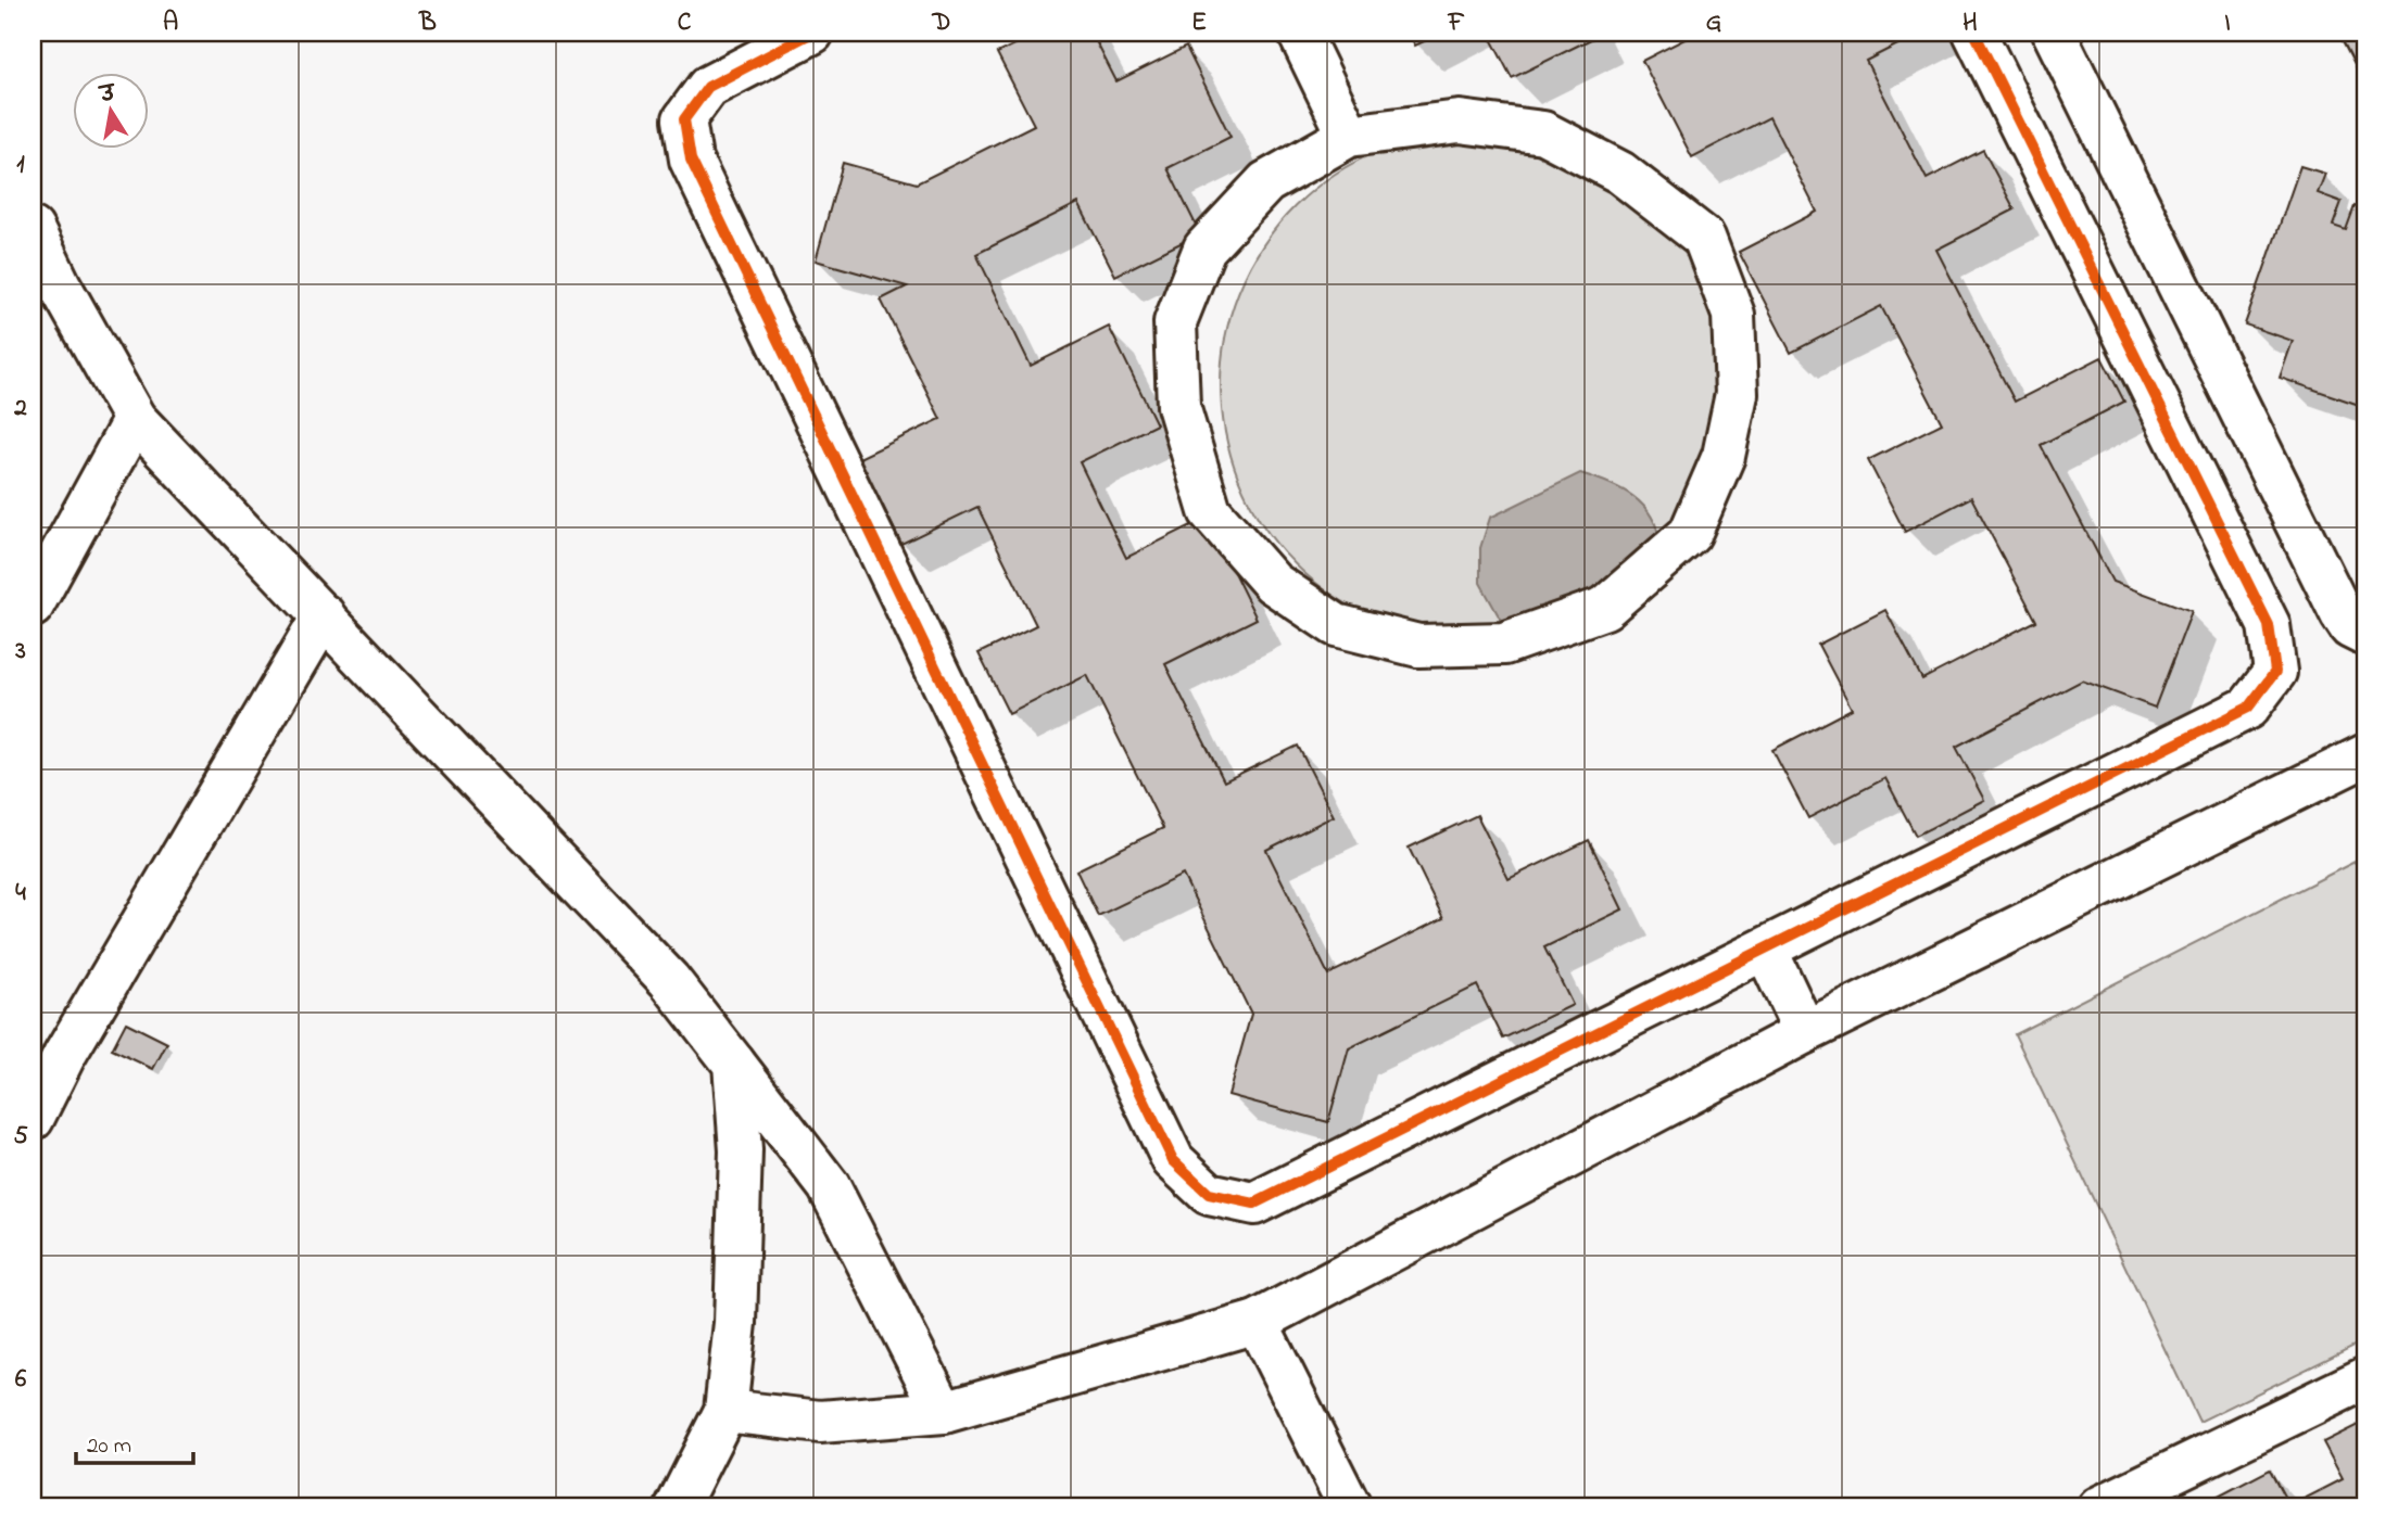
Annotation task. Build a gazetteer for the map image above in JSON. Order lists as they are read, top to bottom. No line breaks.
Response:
{"scale_bar":"20 m","north":"top","grid":{"columns":["A","B","C","D","E","F","G","H","I"],"rows":["1","2","3","4","5","6"]}}
